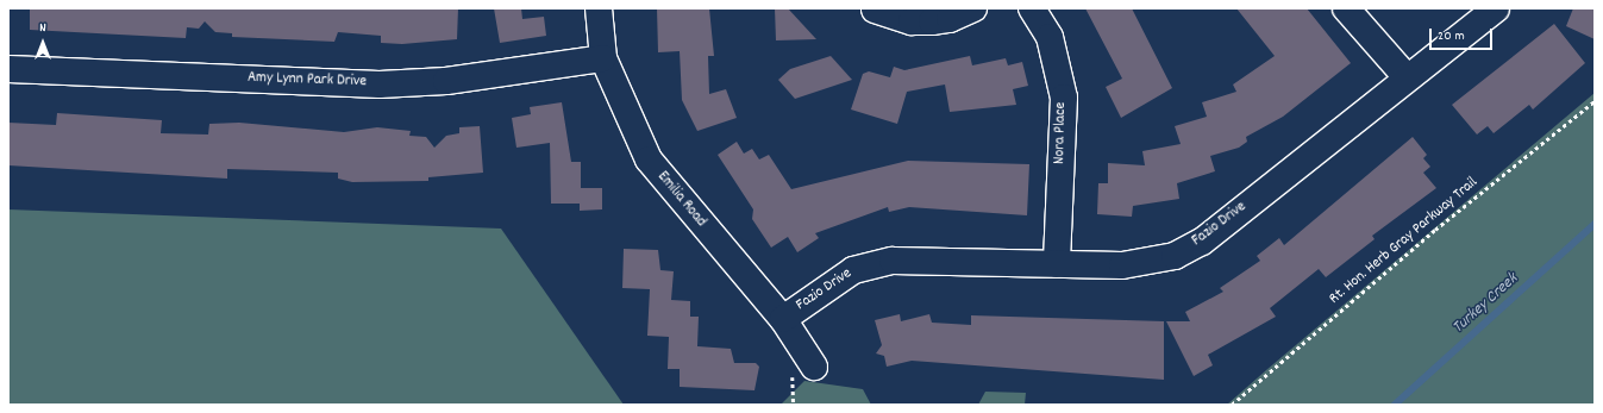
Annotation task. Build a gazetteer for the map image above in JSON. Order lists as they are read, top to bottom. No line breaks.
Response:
{"streets":{"street":["Amy Lynn Park Drive","Nora Place","Emilia Road","Fazio Drive"],"path":["Rt. Hon. Herb Gray Parkway Trail"]},"crossings":[["Amy Lynn Park Drive","Emilia Road"],["Nora Place","Fazio Drive"],["Emilia Road","Fazio Drive"]],"water":["Turkey Creek"],"scale_bar":"20 m","north":"top"}
